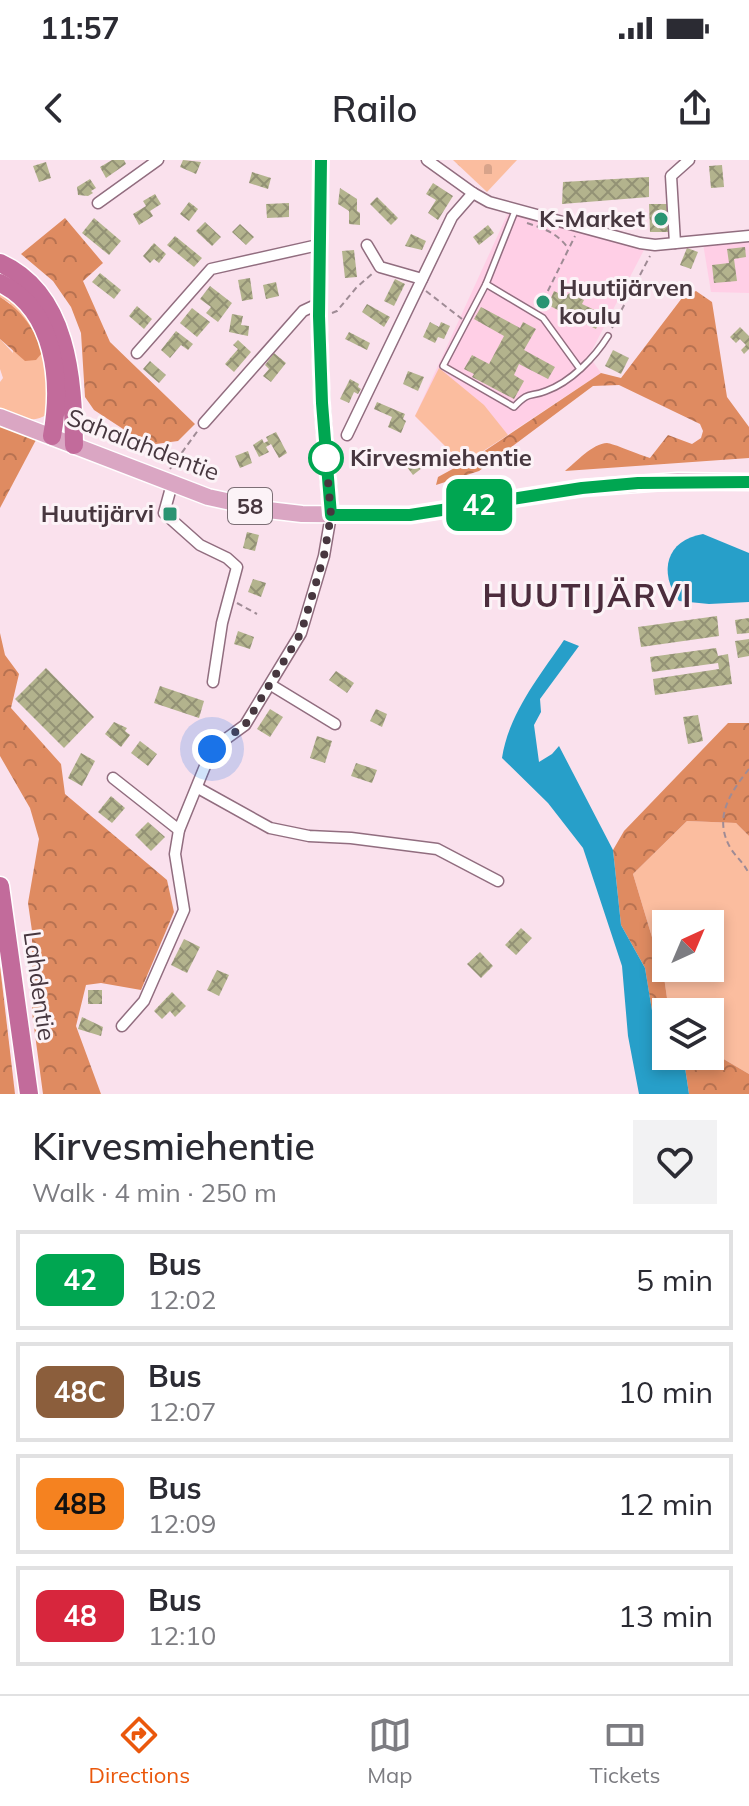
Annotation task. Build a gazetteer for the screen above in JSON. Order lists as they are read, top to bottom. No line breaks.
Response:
{"streets":{"highway":["Lahdentie"],"main road":["Sahalahdentie","58"]},"districts":["HUUTIJÄRVI"],"places":{"other":["K-Market","Huutijärven koulu","Kirvesmiehentie"],"transit":["Huutijärvi"]},"lines":["bus line 42"],"north":"top right","page":{"status":"11:57","header":"Railo","on_map":"42","heading":["Kirvesmiehentie","Walk · 4 min · 250 m"],"list":[{"mark":"42","name":"Bus","note":"12:02","value":"5 min"},{"mark":"48C","name":"Bus","note":"12:07","value":"10 min"},{"mark":"48B","name":"Bus","note":"12:09","value":"12 min"},{"mark":"48","name":"Bus","note":"12:10","value":"13 min"}],"tabs":["Directions","Map","Tickets"]}}
